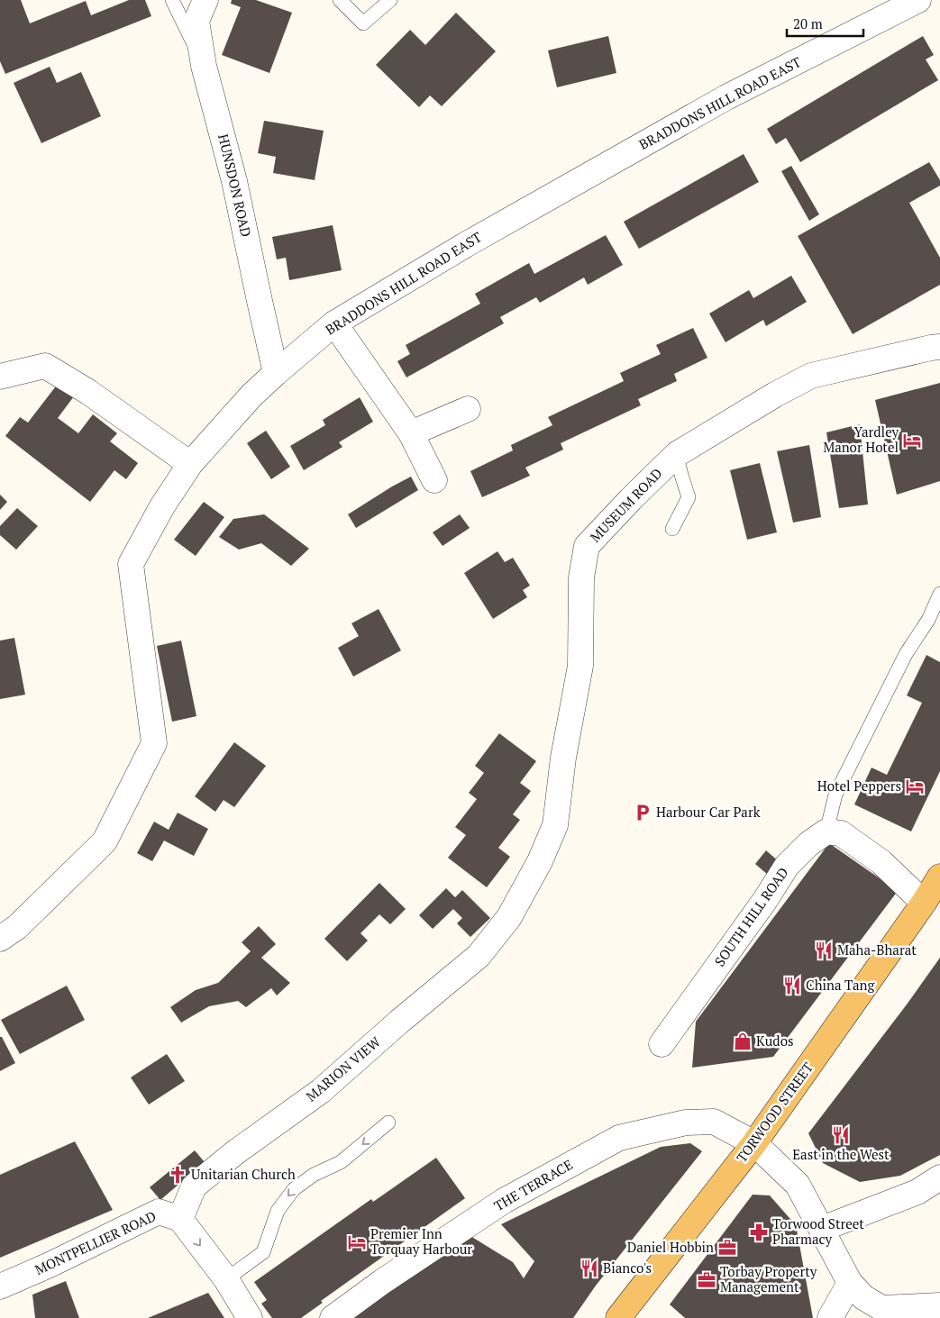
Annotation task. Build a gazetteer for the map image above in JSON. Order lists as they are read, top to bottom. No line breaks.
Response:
{"streets":{"main road":["TORWOOD STREET"],"street":["BRADDONS HILL ROAD EAST","HUNSDON ROAD","MUSEUM ROAD","SOUTH HILL ROAD","MARION VIEW","THE TERRACE","MONTPELLIER ROAD"]},"crossings":[["BRADDONS HILL ROAD EAST","HUNSDON ROAD"],["MUSEUM ROAD","MARION VIEW"],["MARION VIEW","MONTPELLIER ROAD"],["TORWOOD STREET","THE TERRACE"]],"places":{"hotel":["Yardley Manor Hotel","Hotel Peppers","Premier Inn Torquay Harbour"],"parking":["Harbour Car Park"],"restaurant":["Maha-Bharat","China Tang","East in the West","Bianco's"],"shop":["Kudos"],"church":["Unitarian Church"],"pharmacy":["Torwood Street Pharmacy"],"office":["Daniel Hobbin","Torbay Property Management"]},"scale_bar":"20 m"}
